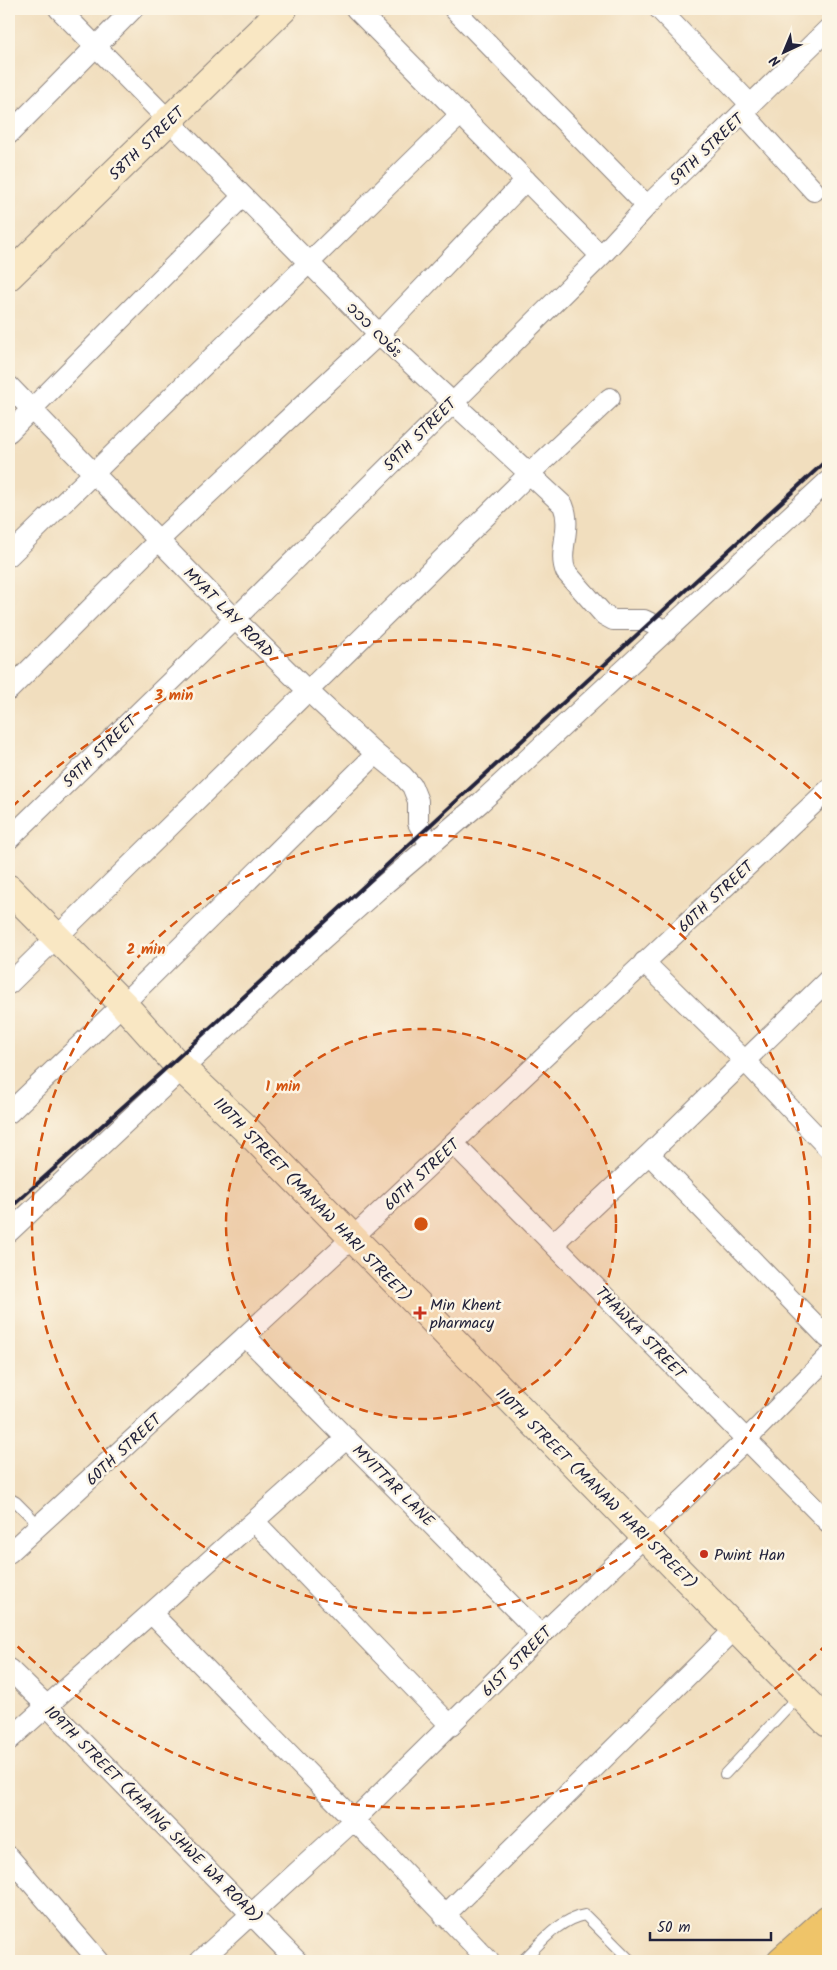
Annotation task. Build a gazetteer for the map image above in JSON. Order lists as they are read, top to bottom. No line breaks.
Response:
{"streets":{"main road":["58TH STREET","110TH STREET (MANAW HARI STREET)"],"street":["59TH STREET","၁၁၁ လမ်း","MYAT LAY ROAD","60TH STREET","THAWKA STREET","MYITTAR LANE","61ST STREET","109TH STREET (KHAING SHWE WA ROAD)"]},"crossings":[["58TH STREET","၁၁၁ လမ်း"],["59TH STREET","၁၁၁ လမ်း"],["59TH STREET","MYAT LAY ROAD"],["60TH STREET","110TH STREET (MANAW HARI STREET)"],["60TH STREET","THAWKA STREET"],["60TH STREET","MYITTAR LANE"],["110TH STREET (MANAW HARI STREET)","61ST STREET"],["THAWKA STREET","61ST STREET"],["MYITTAR LANE","61ST STREET"],["61ST STREET","109TH STREET (KHAING SHWE WA ROAD)"]],"places":{"health":["Min Khent pharmacy"],"other":["Pwint Han"]},"scale_bar":"50 m","north":"bottom left","rings":["3 min","2 min","1 min"]}
